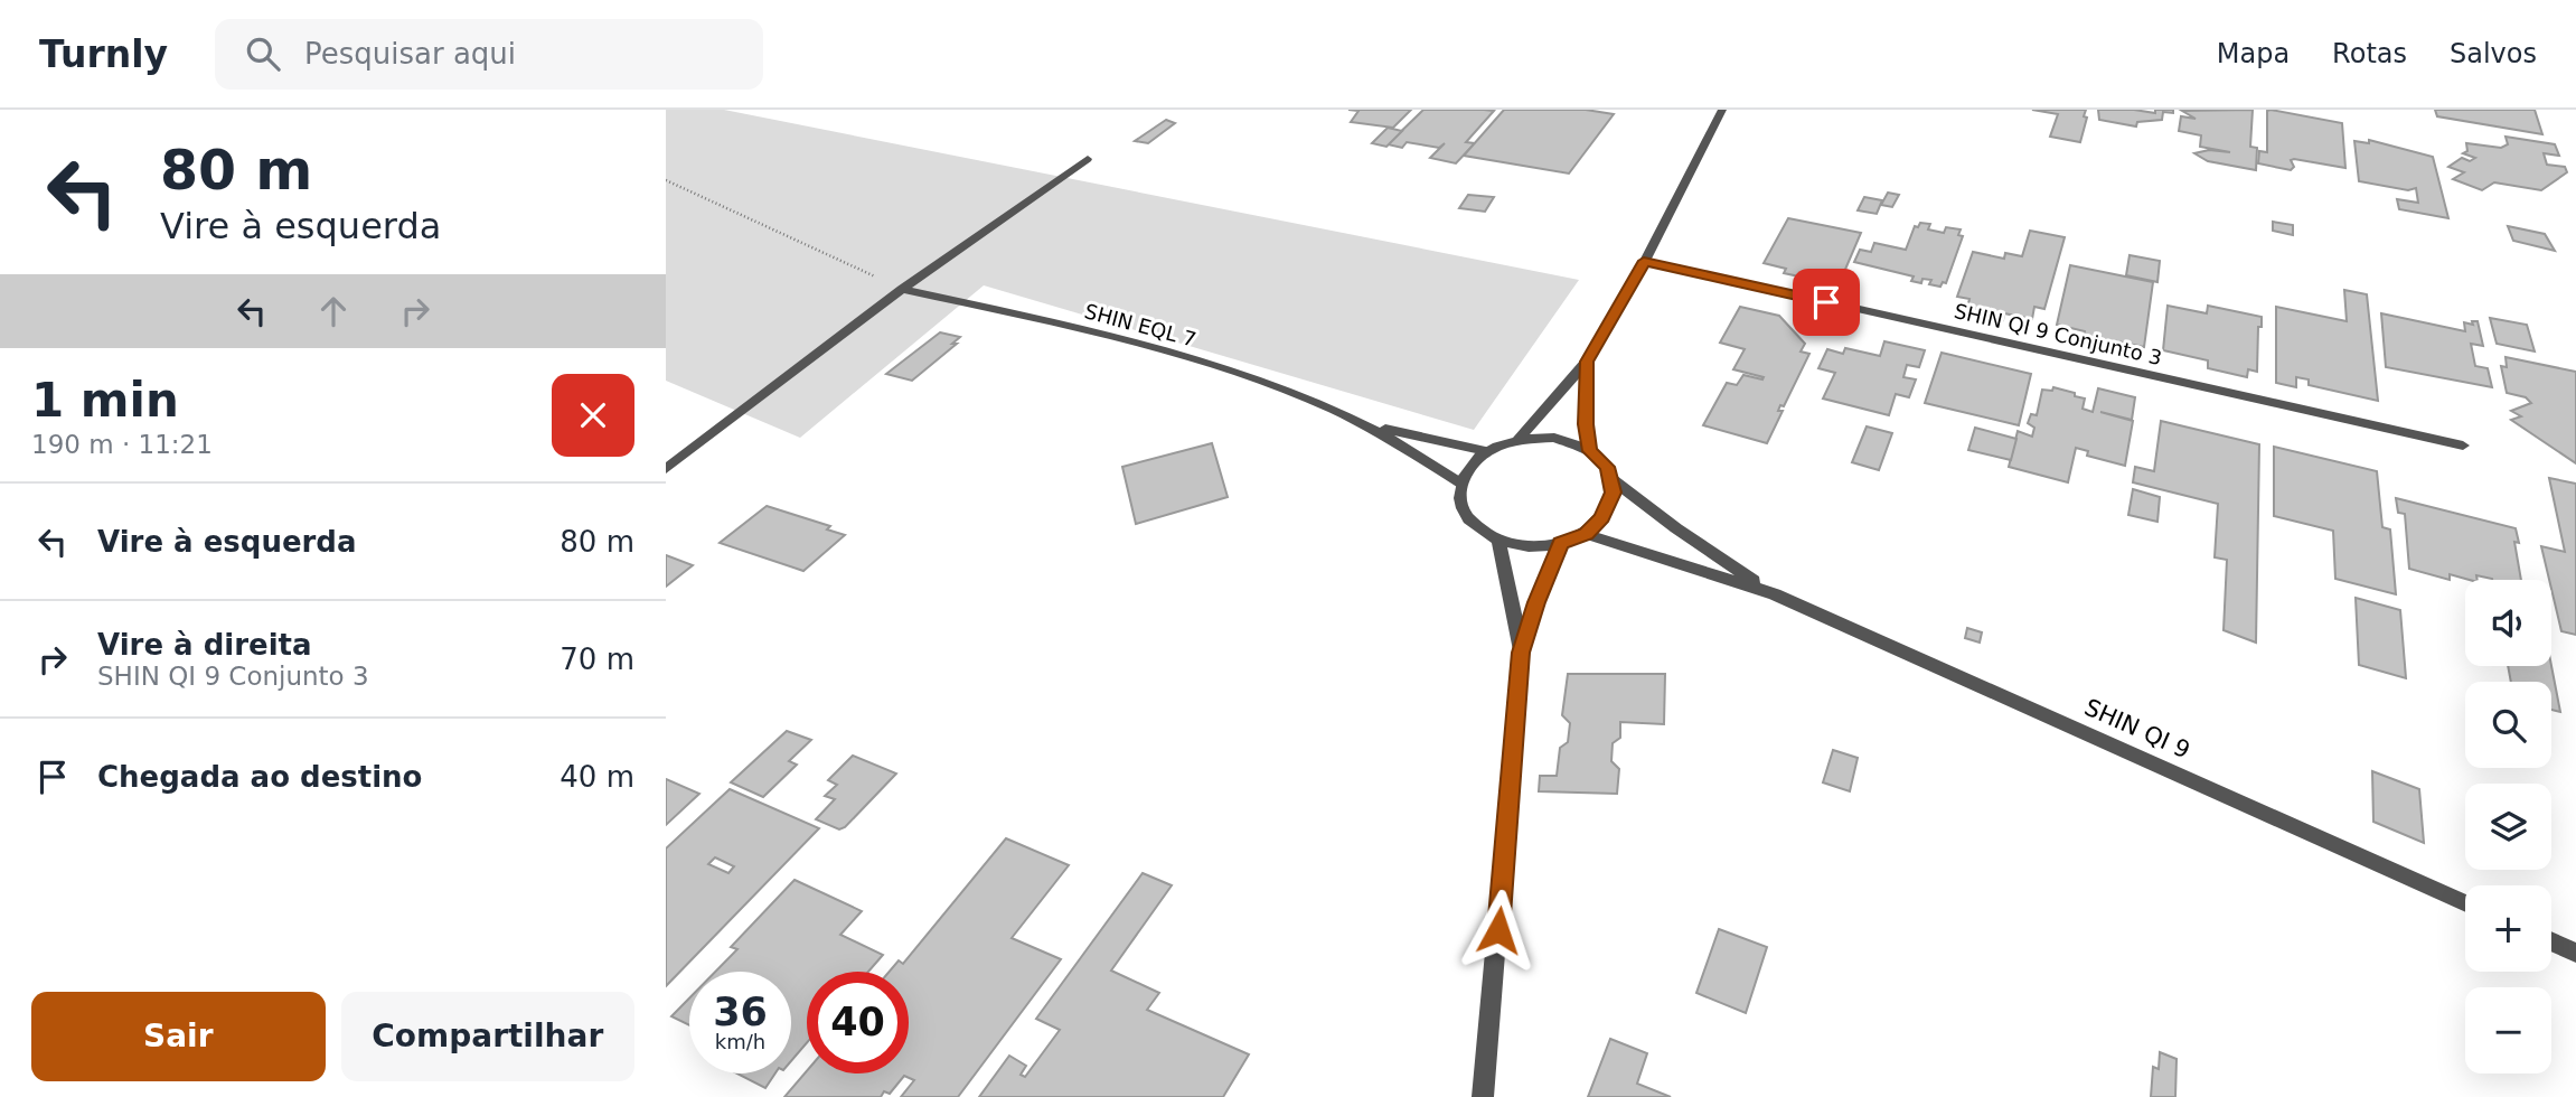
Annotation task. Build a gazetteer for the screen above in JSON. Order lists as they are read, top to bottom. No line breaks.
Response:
{"streets":{"street":["SHIN EQL 7","SHIN QI 9 Conjunto 3","SHIN QI 9"]},"crossings":[["SHIN EQL 7","SHIN QI 9"]],"page":{"header":"Turnly","search":"Pesquisar aqui","nav":["Mapa","Rotas","Salvos"],"turn":["80 m","Vire à esquerda"],"heading":["1 min","190 m · 11:21"],"list":[{"name":"Vire à esquerda","value":"80 m"},{"name":"Vire à direita","note":"SHIN QI 9 Conjunto 3","value":"70 m"},{"name":"Chegada ao destino","value":"40 m"}],"map_buttons":["+","−"],"speed":"36 km/h","limit":"40","buttons":["Sair","Compartilhar"]}}
